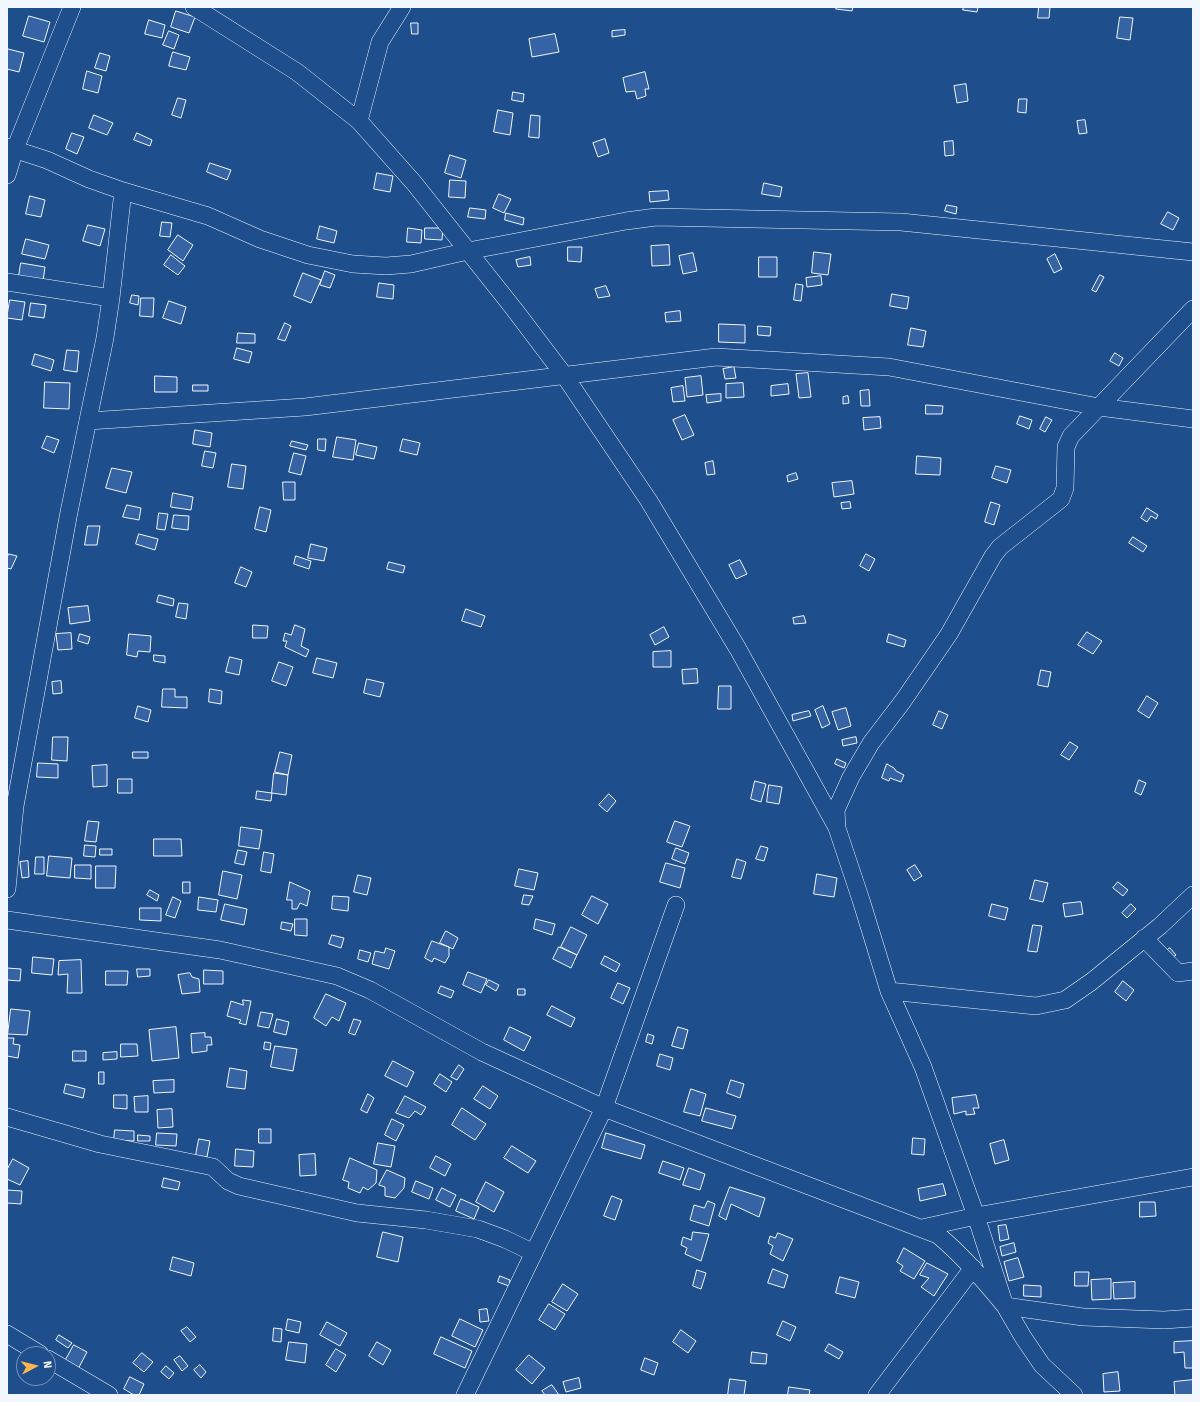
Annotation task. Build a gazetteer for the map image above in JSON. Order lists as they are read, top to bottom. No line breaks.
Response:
{"north":"right"}
